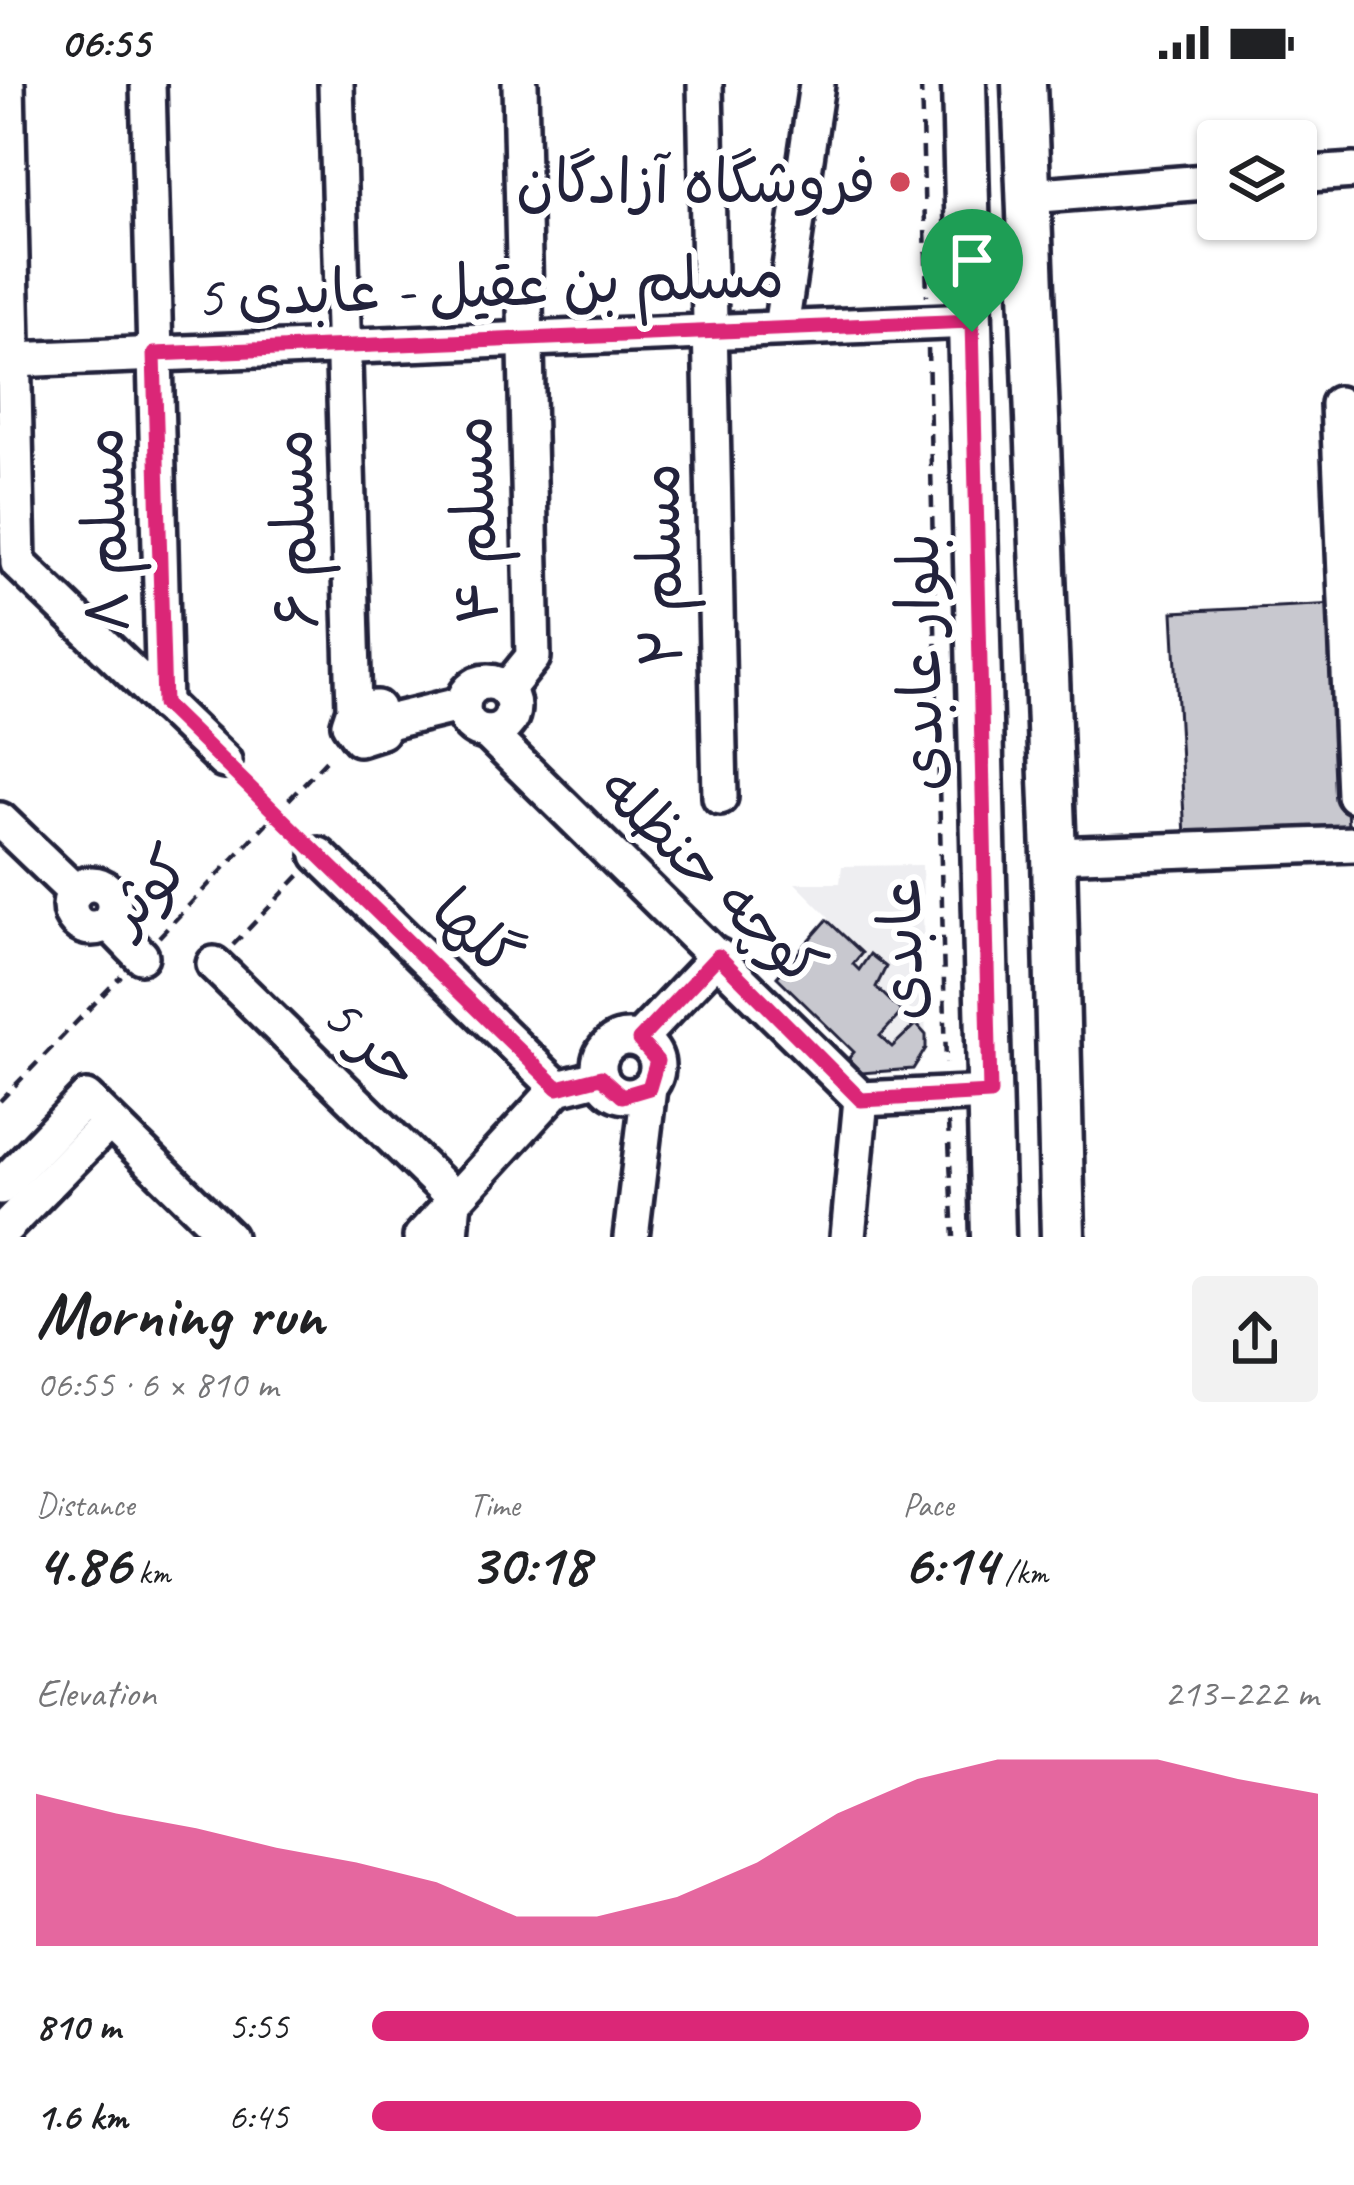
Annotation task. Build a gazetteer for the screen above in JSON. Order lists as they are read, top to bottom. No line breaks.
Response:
{"streets":{"main road":["بلوار عابدی"],"street":["مسلم بن عقیل - عابدی 5","مسلم ۴","مسلم ۶","مسلم ۸","مسلم ۲","کوچه حنظله","گلها","حر 5"],"path":["کوثر","عابدی"]},"crossings":[["مسلم بن عقیل - عابدی 5","مسلم ۴"],["مسلم بن عقیل - عابدی 5","مسلم ۶"],["مسلم بن عقیل - عابدی 5","مسلم ۸"],["مسلم بن عقیل - عابدی 5","مسلم ۲"],["مسلم بن عقیل - عابدی 5","بلوار عابدی"],["مسلم بن عقیل - عابدی 5","عابدی"],["مسلم ۴","کوچه حنظله"],["مسلم ۶","کوثر"]],"places":["فروشگاه آزادگان"],"page":{"status":"06:55","heading":["Morning run","06:55 · 6 × 810 m"],"stats":[["Distance","4.86 km"],["Time","30:18"],["Pace","6:14 /km"]],"chart":["Elevation","213–222 m"],"list":[{"name":"810 m","note":"5:55"},{"name":"1.6 km","note":"6:45"}]}}
